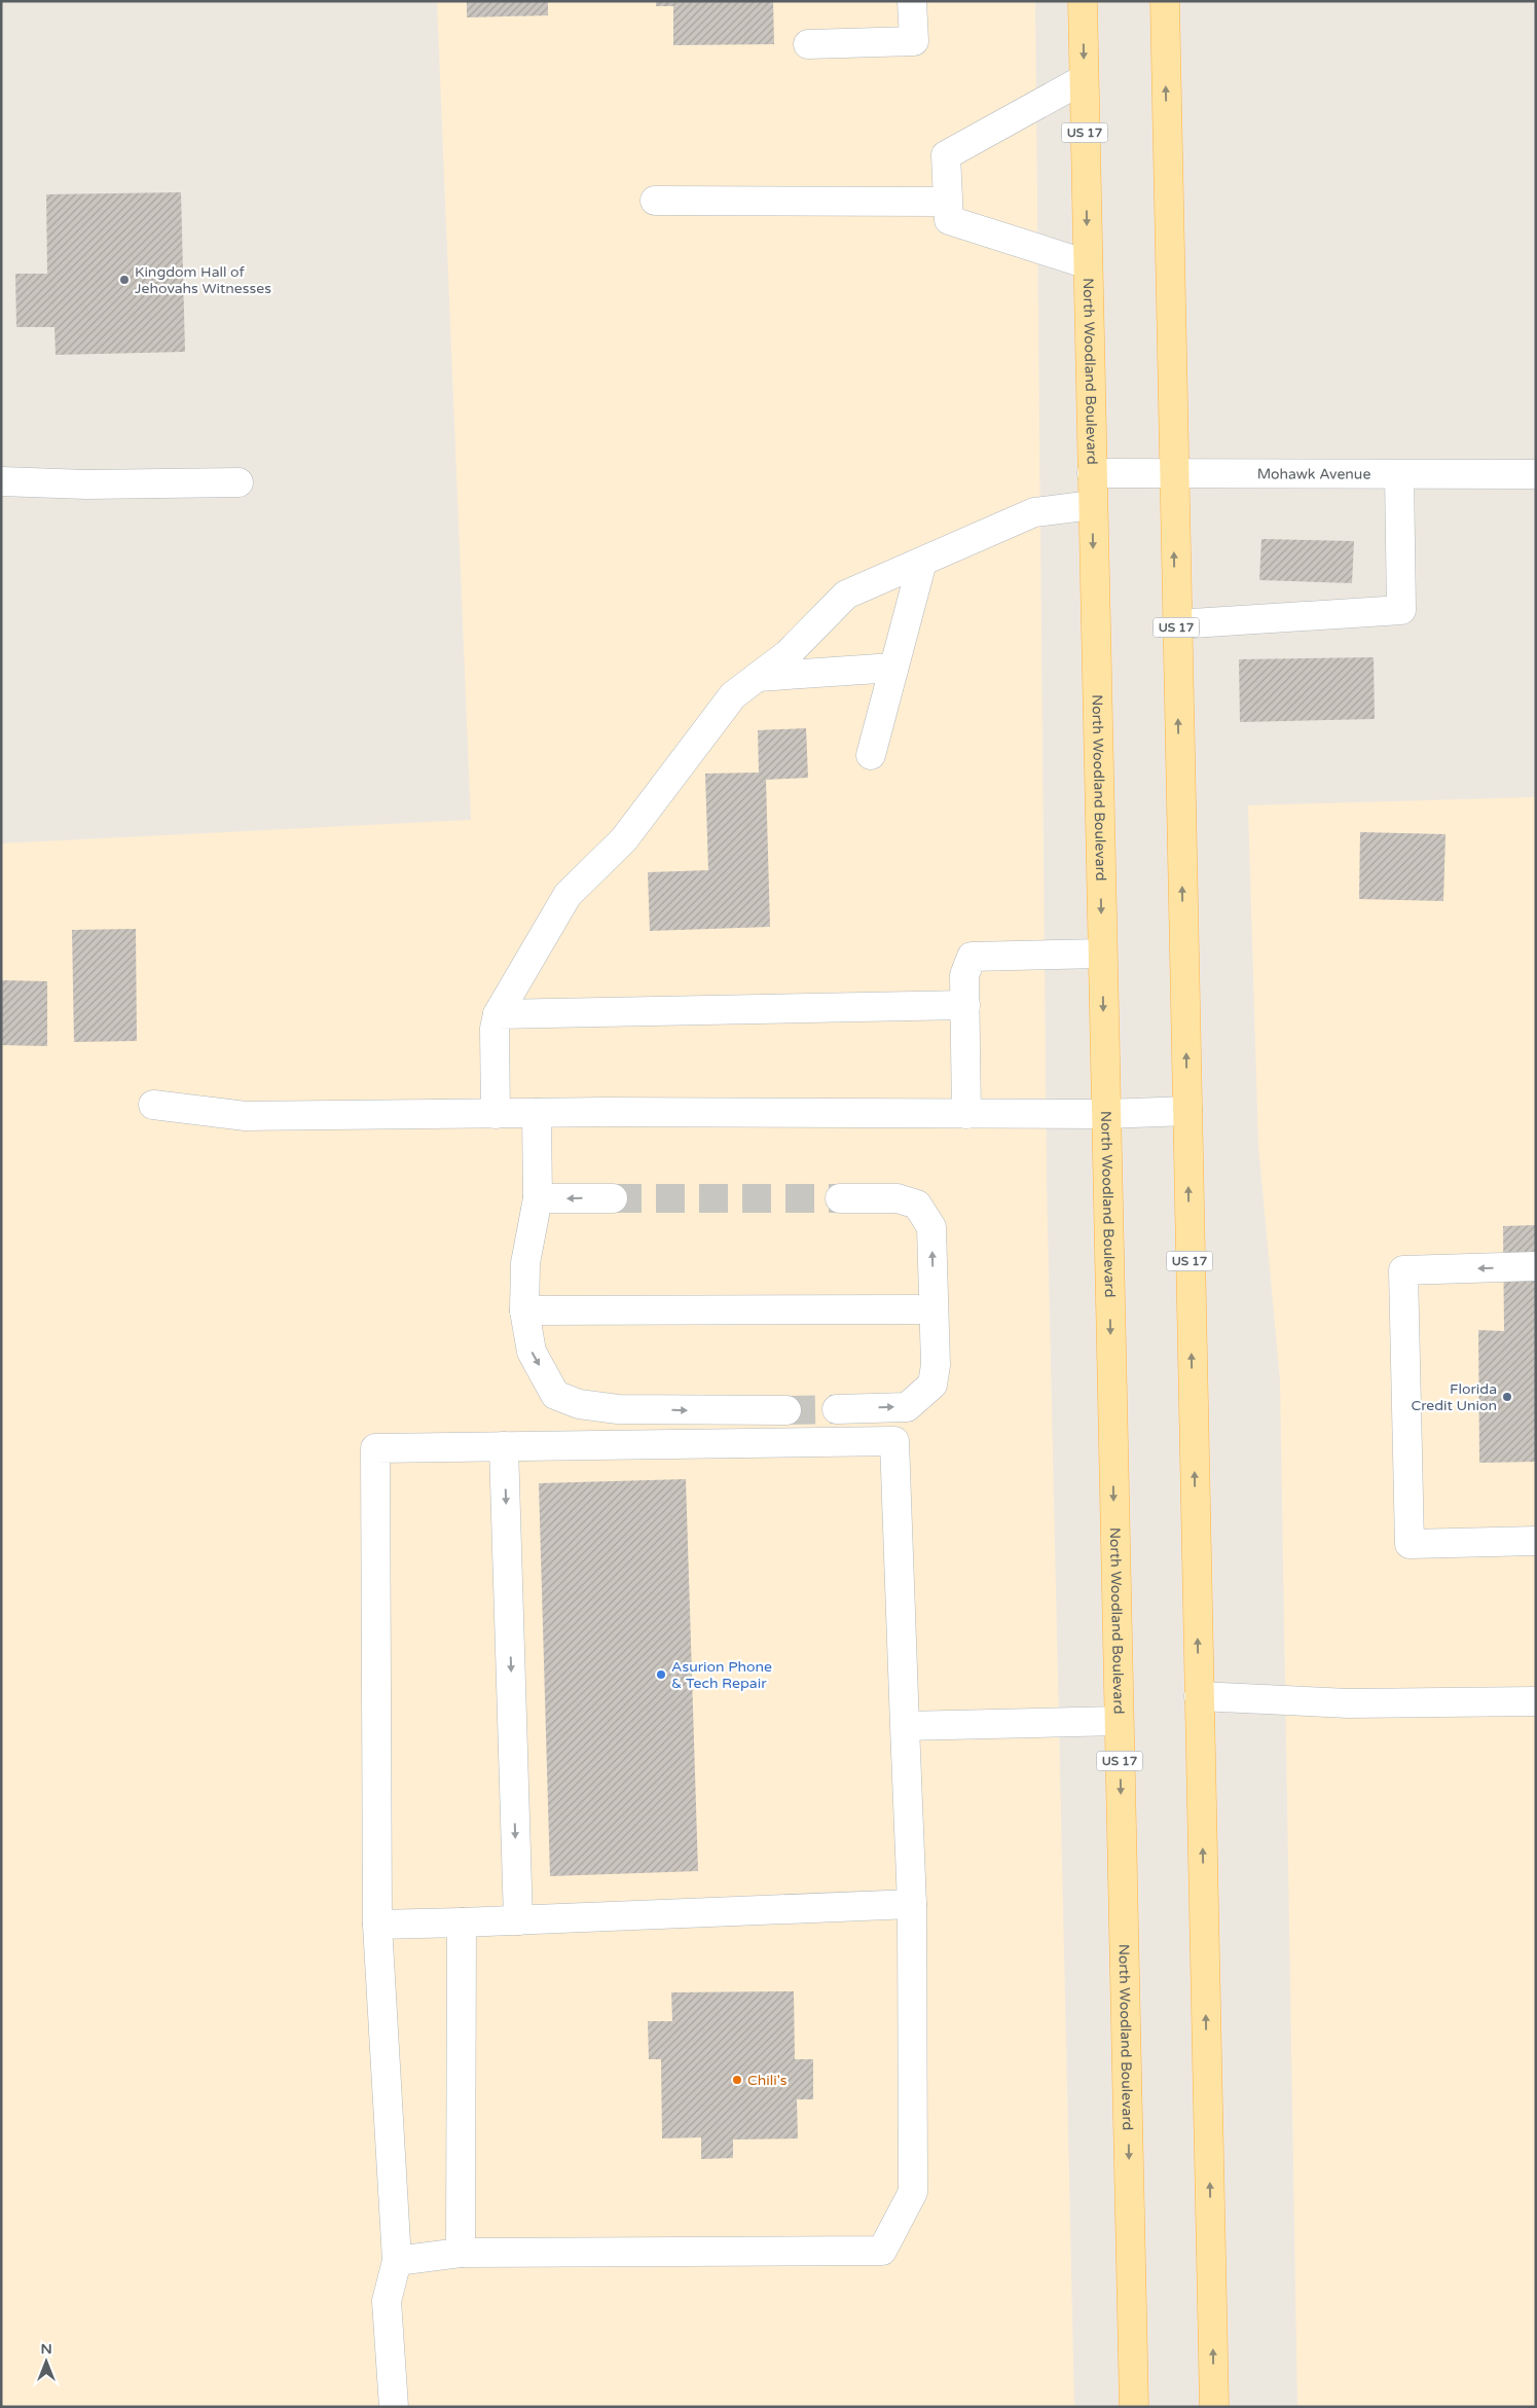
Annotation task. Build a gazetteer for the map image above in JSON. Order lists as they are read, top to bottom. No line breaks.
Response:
{"streets":{"main road":["US 17","North Woodland Boulevard"],"street":["Mohawk Avenue"]},"crossings":[["US 17","Mohawk Avenue"],["North Woodland Boulevard","Mohawk Avenue"]],"places":["Kingdom Hall of Jehovahs Witnesses","Florida Credit Union","Asurion Phone & Tech Repair","Chili's"],"north":"top"}
